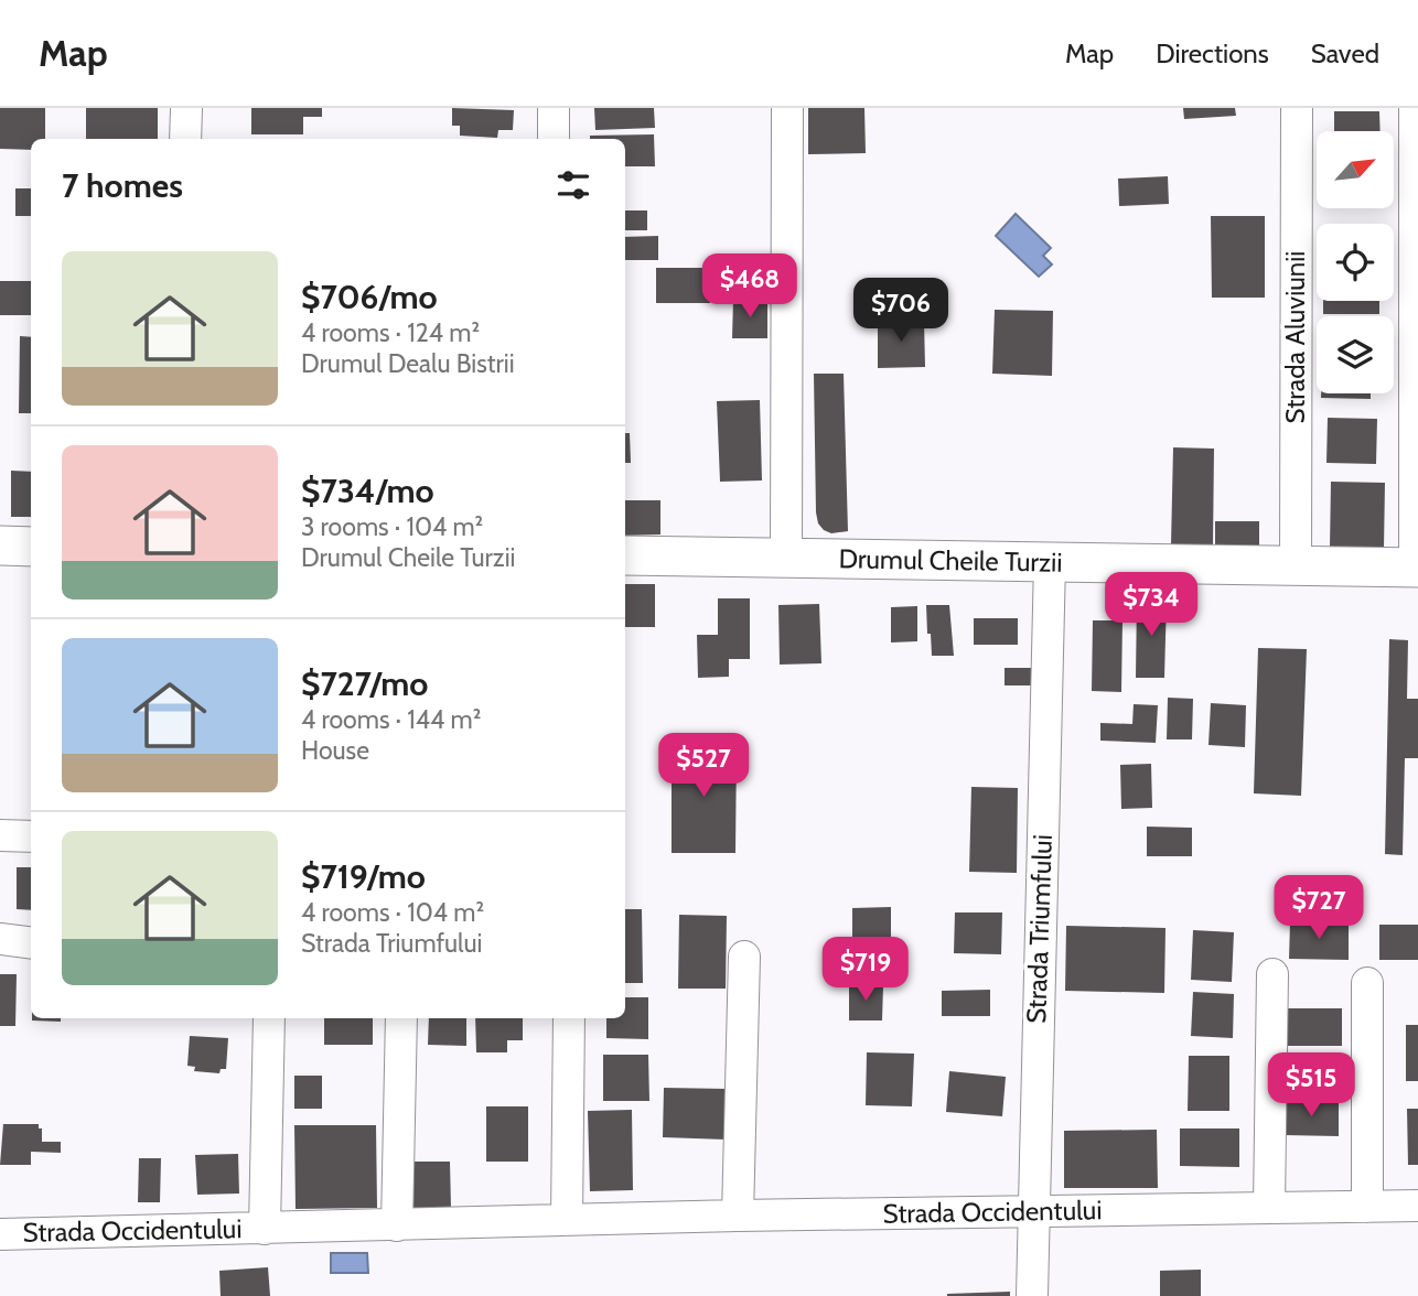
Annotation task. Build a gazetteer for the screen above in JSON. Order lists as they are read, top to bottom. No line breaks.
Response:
{"streets":{"street":["Strada Aluviunii","Drumul Cheile Turzii","Strada Triumfului","Strada Occidentului"]},"crossings":[["Strada Aluviunii","Drumul Cheile Turzii"],["Drumul Cheile Turzii","Strada Triumfului"],["Strada Triumfului","Strada Occidentului"]],"north":"top right","page":{"header":"Map","nav":["Map","Directions","Saved"],"heading":"7 homes","list":[{"name":"$706/mo","note":"4 rooms · 124 m² · Drumul Dealu Bistrii"},{"name":"$734/mo","note":"3 rooms · 104 m² · Drumul Cheile Turzii"},{"name":"$727/mo","note":"4 rooms · 144 m² · House"},{"name":"$719/mo","note":"4 rooms · 104 m² · Strada Triumfului"}],"price":["$468","$706","$734","$527","$727","$719","$515"]}}
